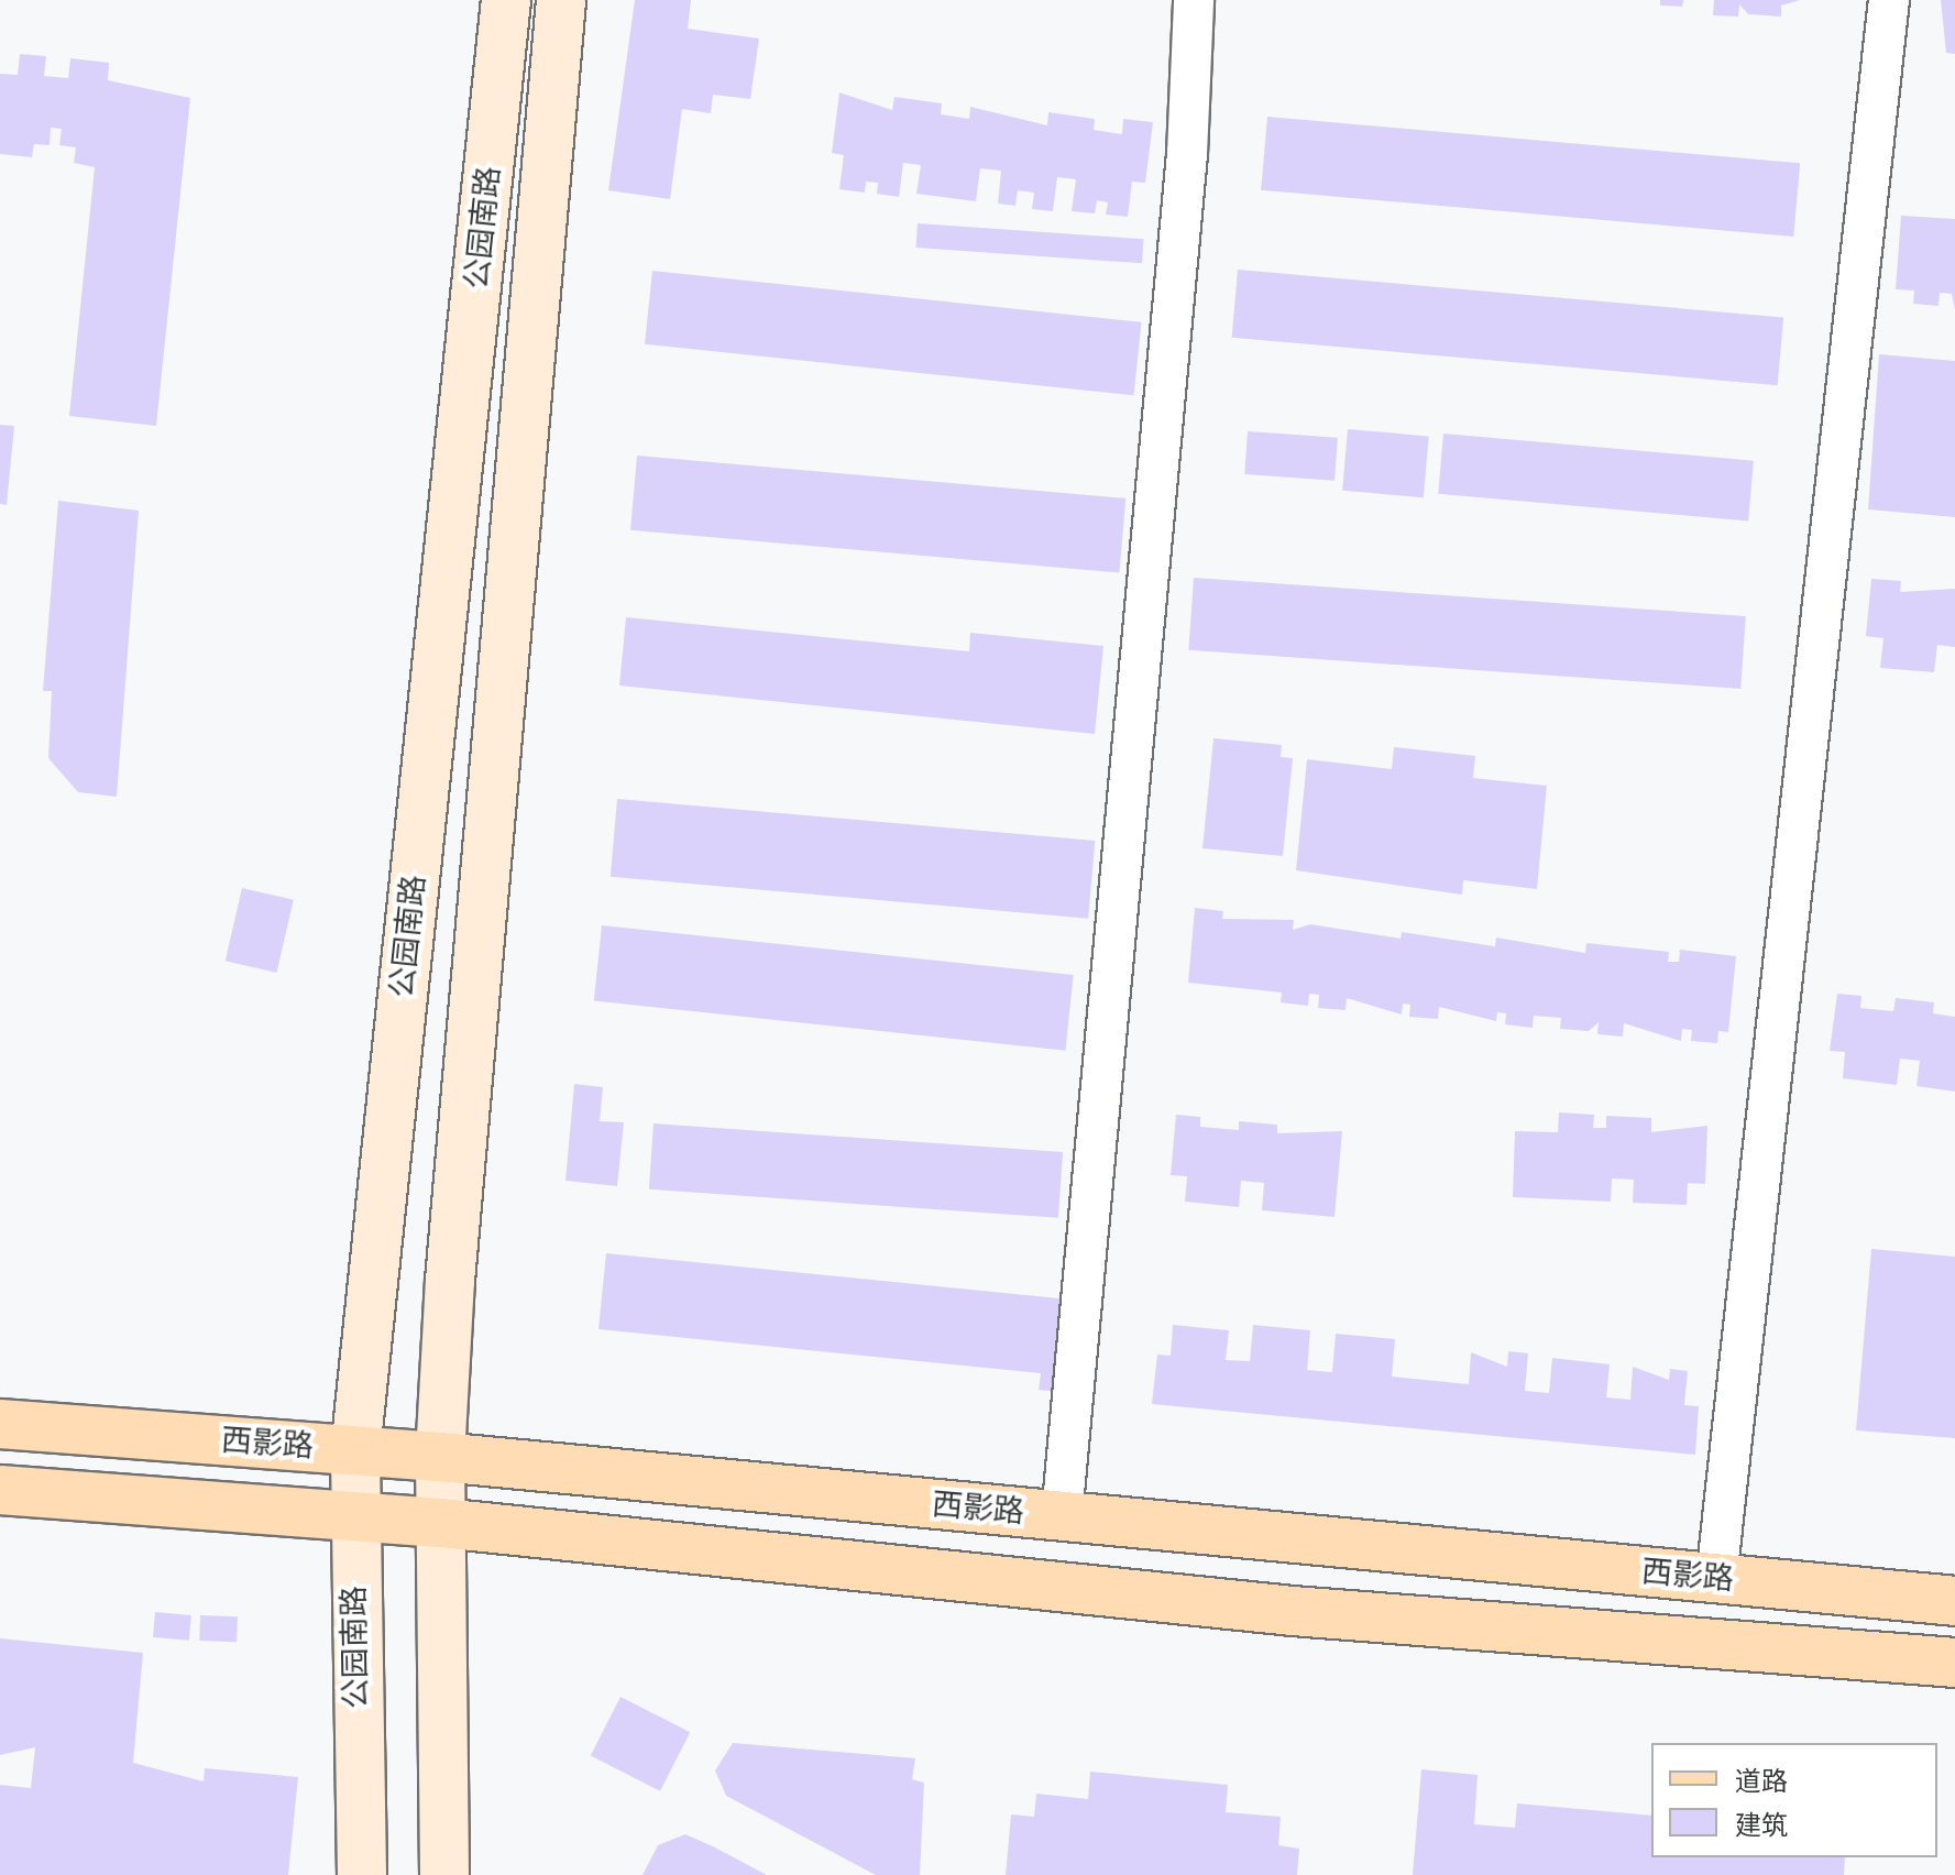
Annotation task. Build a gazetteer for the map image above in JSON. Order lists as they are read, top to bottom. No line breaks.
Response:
{"streets":{"main road":["公园南路","西影路"]},"crossings":[["公园南路","西影路"]],"legend":["道路","建筑"]}
